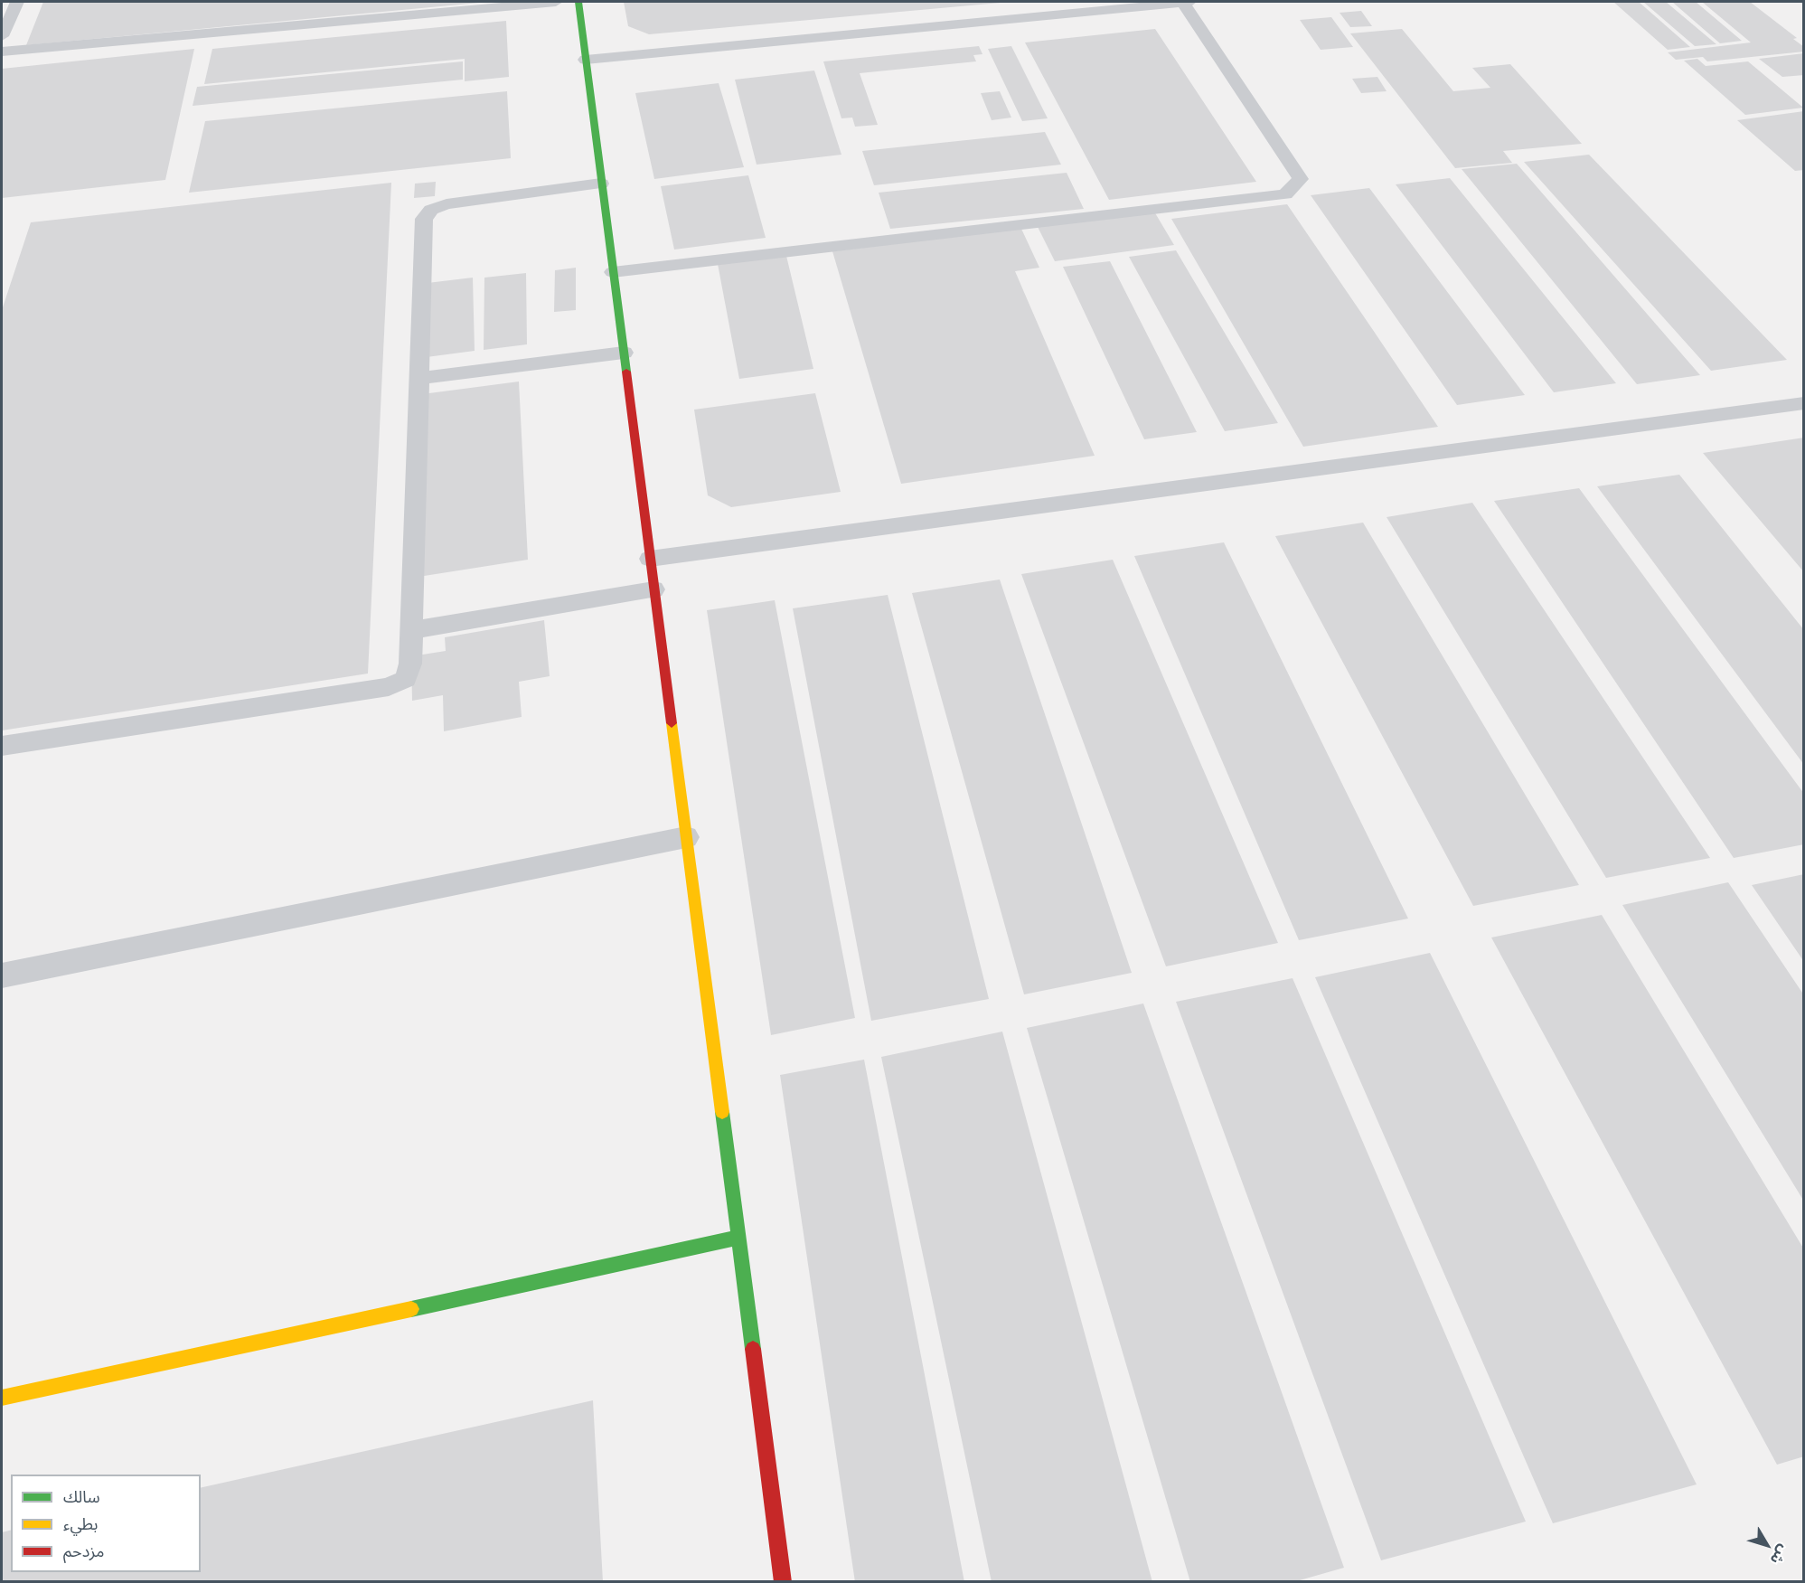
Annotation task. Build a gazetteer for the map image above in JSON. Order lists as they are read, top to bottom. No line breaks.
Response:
{"legend":["سالك","بطيء","مزدحم"],"north":"bottom right"}
